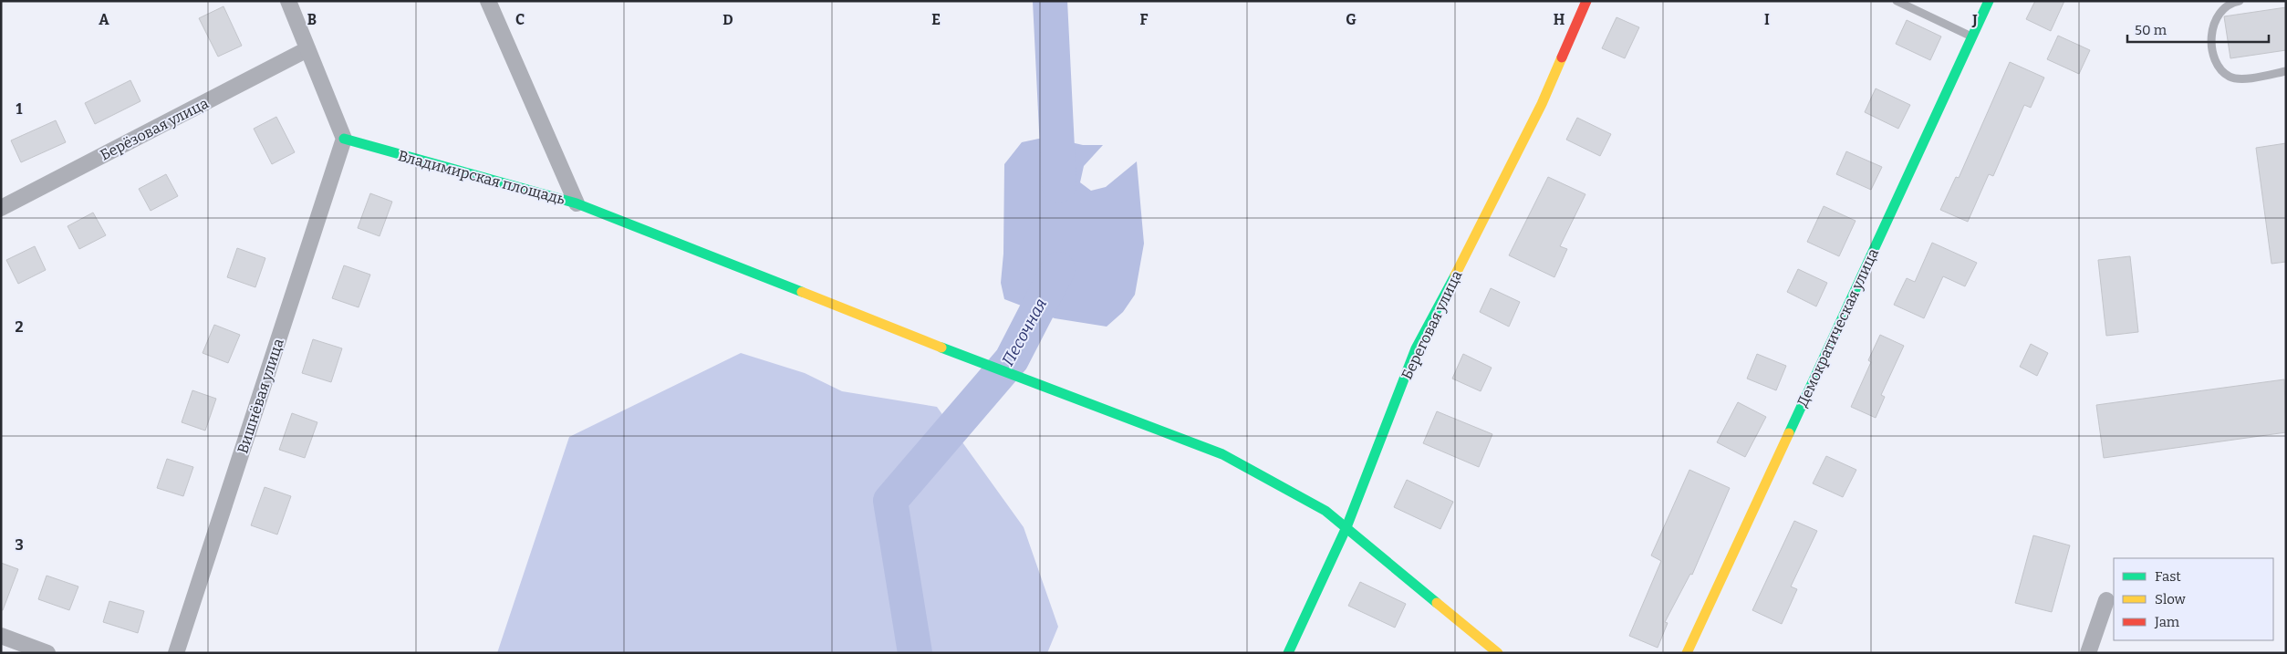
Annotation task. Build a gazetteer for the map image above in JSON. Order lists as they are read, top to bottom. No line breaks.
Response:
{"streets":{"street":["Берёзовая улица","Владимирская площадь","Береговая улица","Демократическая улица","Вишнёвая улица"]},"crossings":[["Владимирская площадь","Вишнёвая улица"]],"water":["Песочная"],"legend":["Fast","Slow","Jam"],"scale_bar":"50 m","grid":{"columns":["A","B","C","D","E","F","G","H","I","J"],"rows":["1","2","3"]}}
